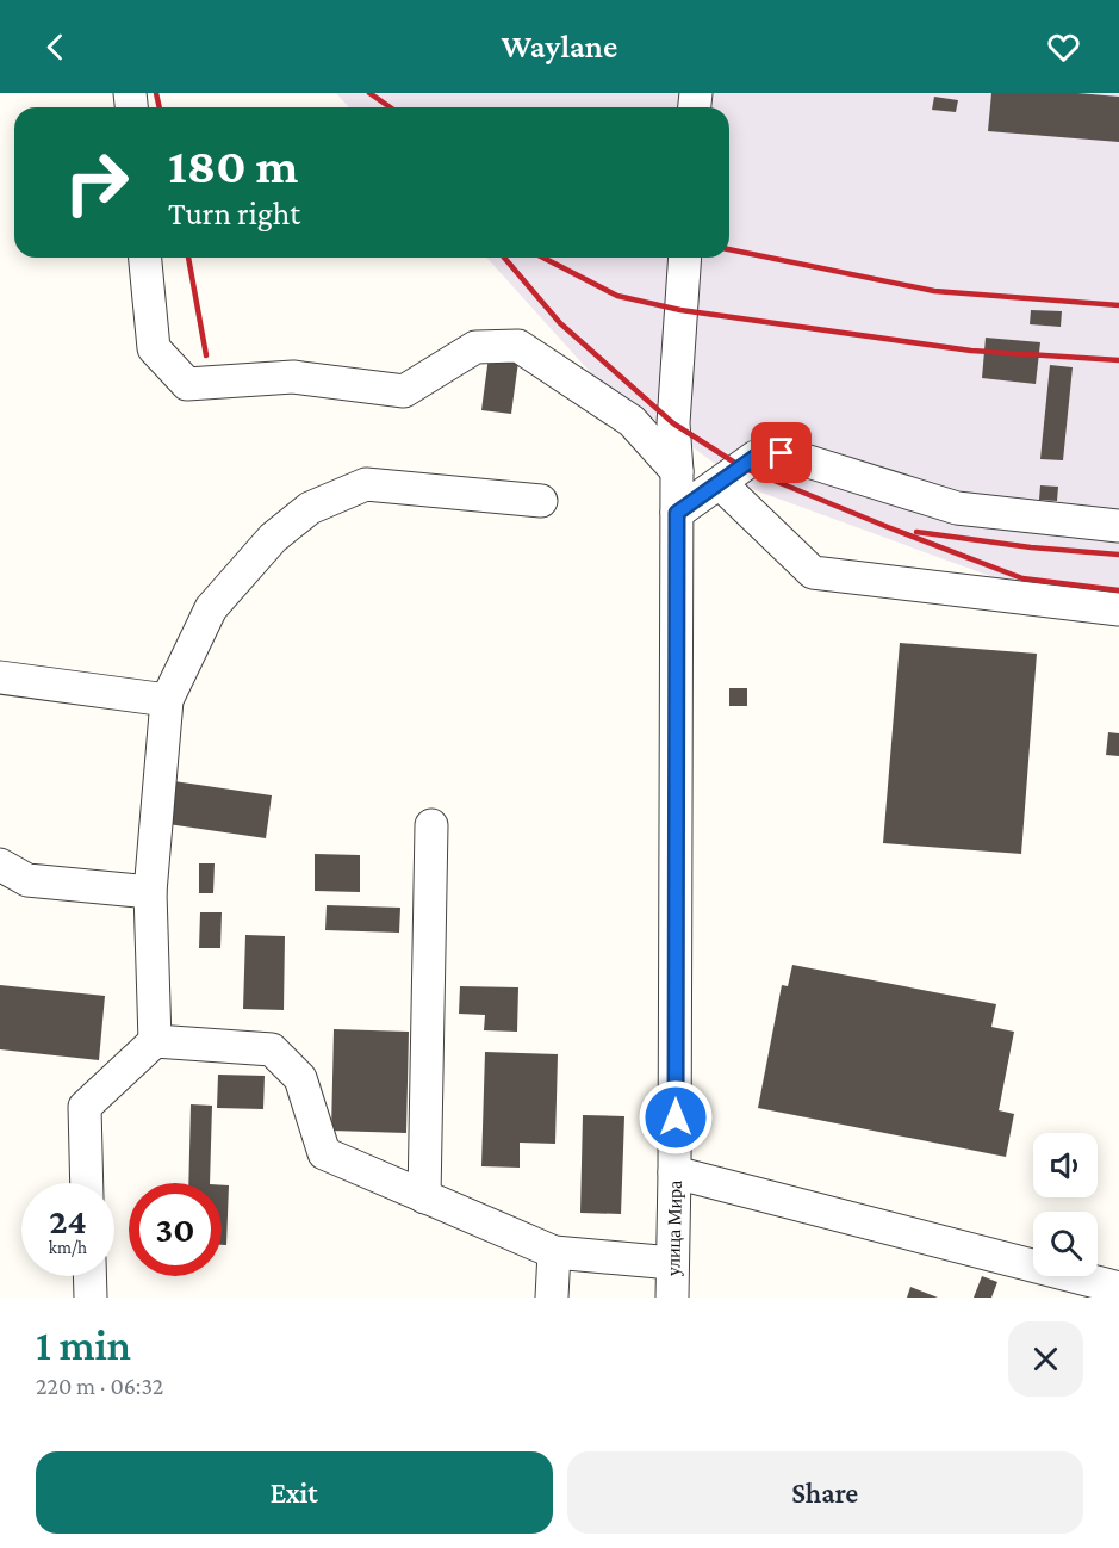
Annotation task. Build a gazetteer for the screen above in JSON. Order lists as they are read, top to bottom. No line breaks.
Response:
{"streets":{"street":["улица Мира"]},"page":{"header":"Waylane","turn":["180 m","Turn right"],"speed":"24 km/h","limit":"30","heading":["1 min","220 m · 06:32"],"buttons":["Exit","Share"]}}
